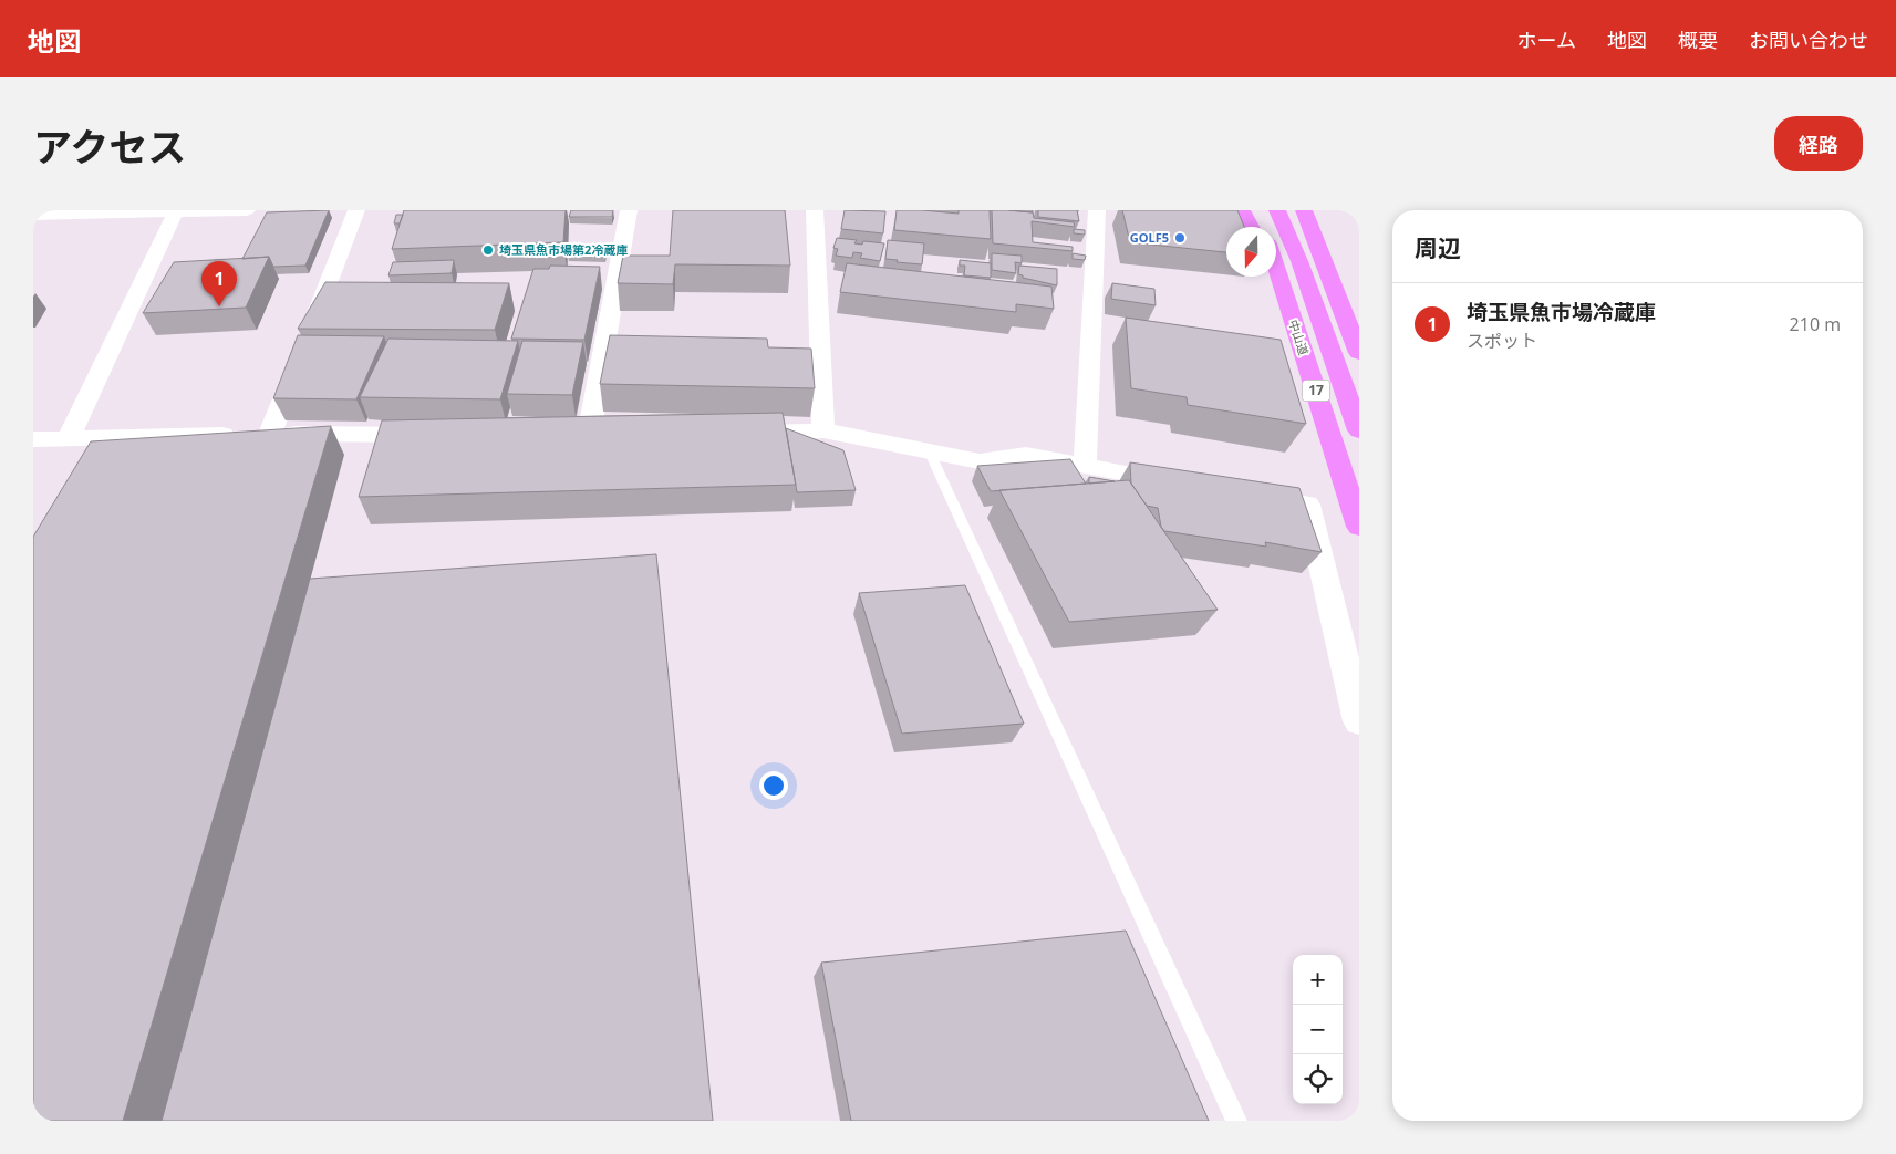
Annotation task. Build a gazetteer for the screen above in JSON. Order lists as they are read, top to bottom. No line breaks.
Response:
{"streets":{"highway":["中山道","17"]},"places":["GOLF5","埼玉県魚市場第2冷蔵庫"],"north":"bottom","page":{"header":"地図","nav":["ホーム","地図","概要","お問い合わせ"],"title":"アクセス","buttons":"経路","heading":"周辺","pins":"1","list":[{"mark":"1","name":"埼玉県魚市場冷蔵庫","note":"スポット","value":"210 m"}],"map_buttons":["+","−"]}}
